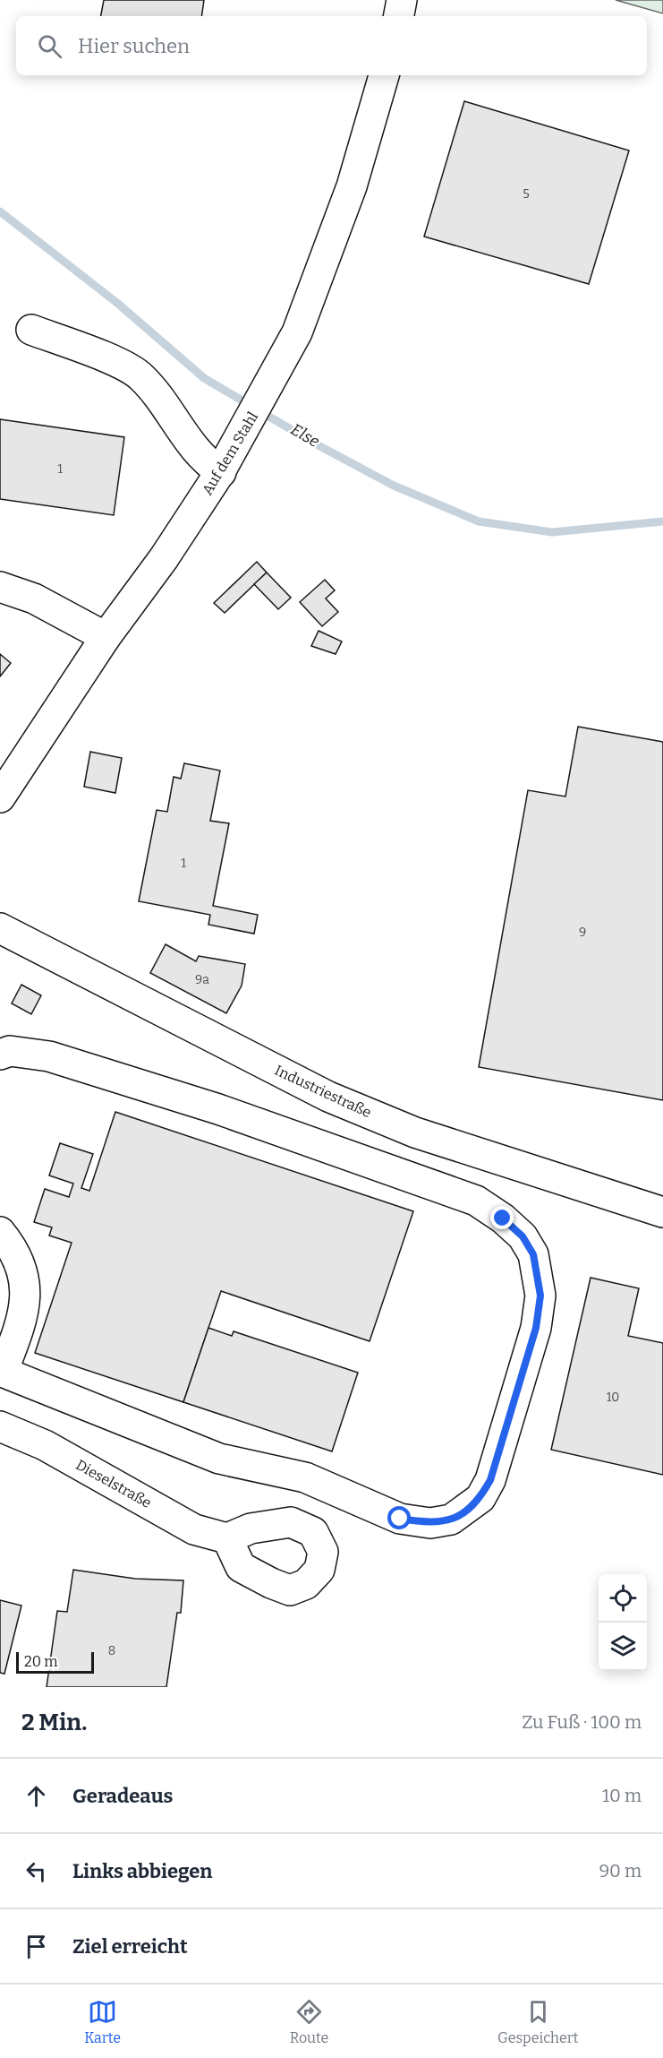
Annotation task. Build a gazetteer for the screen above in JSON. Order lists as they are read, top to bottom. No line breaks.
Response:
{"streets":{"street":["Auf dem Stahl","Industriestraße","Dieselstraße"]},"water":["Else"],"house_numbers":["5","1","1","9","9a","10","8"],"scale_bar":"20 m","page":{"search":"Hier suchen","scale":"20 m","heading":["2 Min.","Zu Fuß · 100 m"],"list":[["Geradeaus","10 m"],["Links abbiegen","90 m"],"Ziel erreicht"],"nav":["Karte","Route","Gespeichert"]}}
